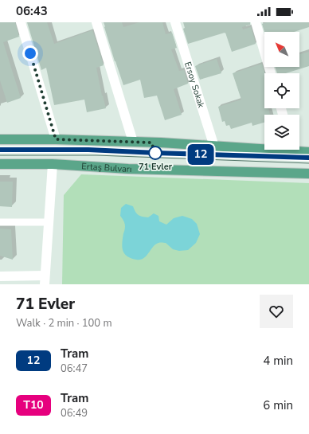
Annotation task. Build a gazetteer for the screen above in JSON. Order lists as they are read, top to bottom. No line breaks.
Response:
{"streets":{"main road":["Ertaş Bulvarı"],"street":["Ersoy Sokak"]},"places":["71 Evler"],"lines":["tram line 12"],"north":"top left","page":{"status":"06:43","on_map":"12","heading":["71 Evler","Walk · 2 min · 100 m"],"list":[{"mark":"12","name":"Tram","note":"06:47","value":"4 min"},{"mark":"T10","name":"Tram","note":"06:49","value":"6 min"}]}}
